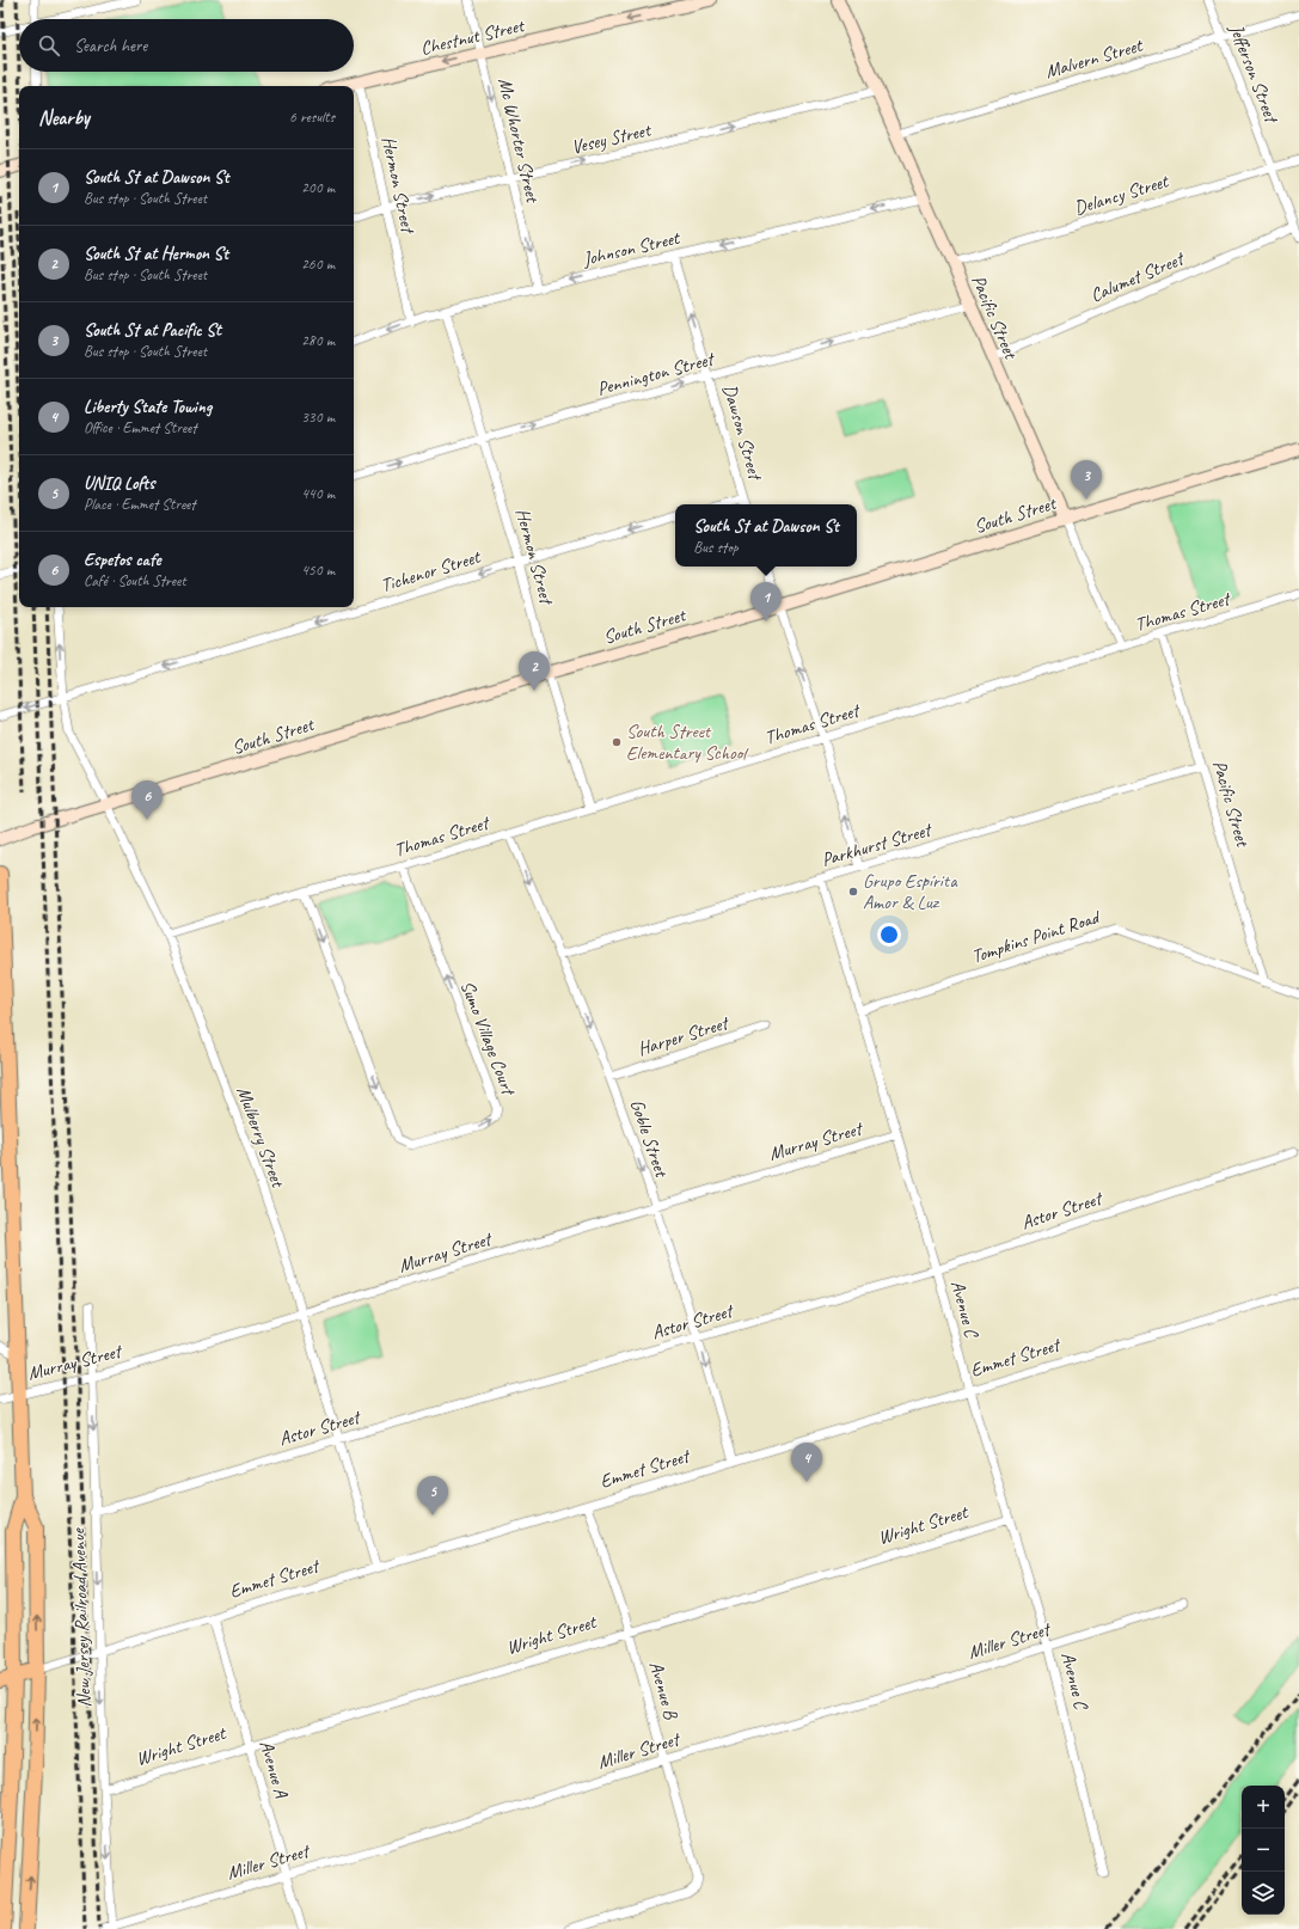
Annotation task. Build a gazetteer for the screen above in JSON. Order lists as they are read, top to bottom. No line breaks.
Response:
{"streets":{"main road":["Chestnut Street","Pacific Street","South Street","Emmet Street"],"street":["Malvern Street","Jefferson Street","Vesey Street","Mc Whorter Street","Hermon Street","Delancy Street","Johnson Street","Calumet Street","Pennington Street","Dawson Street","Tichenor Street","Thomas Street","Parkhurst Street","Tompkins Point Road","Harper Street","Sumo Village Court","Mulberry Street","Goble Street","Murray Street","Astor Street","Avenue C","Wright Street","New Jersey Railroad Avenue","Miller Street","Avenue B","Avenue A"]},"crossings":[["Chestnut Street","Mc Whorter Street"],["Chestnut Street","Hermon Street"],["Malvern Street","Jefferson Street"],["Malvern Street","Pacific Street"],["Jefferson Street","Delancy Street"],["Jefferson Street","Calumet Street"],["Vesey Street","Mc Whorter Street"],["Vesey Street","Hermon Street"],["Vesey Street","Pacific Street"],["Mc Whorter Street","Johnson Street"],["Hermon Street","Johnson Street"],["Hermon Street","Pennington Street"],["Hermon Street","South Street"],["Hermon Street","Tichenor Street"],["Hermon Street","Thomas Street"],["Delancy Street","Pacific Street"],["Johnson Street","Pacific Street"],["Johnson Street","Dawson Street"],["Calumet Street","Pacific Street"],["Pacific Street","Pennington Street"],["Pacific Street","South Street"],["Pacific Street","Thomas Street"],["Pacific Street","Parkhurst Street"],["Pacific Street","Tompkins Point Road"],["Pennington Street","Dawson Street"],["South Street","Mulberry Street"],["Tichenor Street","Mulberry Street"],["Thomas Street","Sumo Village Court"],["Thomas Street","Mulberry Street"],["Thomas Street","Goble Street"],["Parkhurst Street","Goble Street"],["Parkhurst Street","Avenue C"],["Tompkins Point Road","Avenue C"],["Harper Street","Goble Street"],["Mulberry Street","Murray Street"],["Mulberry Street","Astor Street"],["Mulberry Street","Emmet Street"],["Goble Street","Murray Street"],["Goble Street","Astor Street"],["Goble Street","Emmet Street"],["Murray Street","Avenue C"],["Murray Street","New Jersey Railroad Avenue"],["Astor Street","Avenue C"],["Astor Street","New Jersey Railroad Avenue"],["Avenue C","Emmet Street"],["Avenue C","Wright Street"],["Avenue C","Miller Street"],["Emmet Street","New Jersey Railroad Avenue"],["Emmet Street","Avenue B"],["Emmet Street","Avenue A"],["Wright Street","New Jersey Railroad Avenue"],["Wright Street","Avenue B"],["Wright Street","Avenue A"],["New Jersey Railroad Avenue","Miller Street"],["Miller Street","Avenue B"],["Miller Street","Avenue A"]],"one_way":["Chestnut Street","Vesey Street","Mc Whorter Street","Johnson Street","Pennington Street","Dawson Street","Tichenor Street","Goble Street","New Jersey Railroad Avenue"],"places":["South Street Elementary School","Grupo Espírita Amor & Luz"],"page":{"search":"Search here","heading":["Nearby","6 results"],"list":[{"mark":"1","name":"South St at Dawson St","note":"Bus stop · South Street","value":"200 m"},{"mark":"2","name":"South St at Hermon St","note":"Bus stop · South Street","value":"260 m"},{"mark":"3","name":"South St at Pacific St","note":"Bus stop · South Street","value":"280 m"},{"mark":"4","name":"Liberty State Towing","note":"Office · Emmet Street","value":"330 m"},{"mark":"5","name":"UNIQ Lofts","note":"Place · Emmet Street","value":"440 m"},{"mark":"6","name":"Espetos cafe","note":"Café · South Street","value":"450 m"}],"pins":["3","1","2","6","4","5"],"popup":["South St at Dawson St","Bus stop"],"map_buttons":["+","−"]}}
